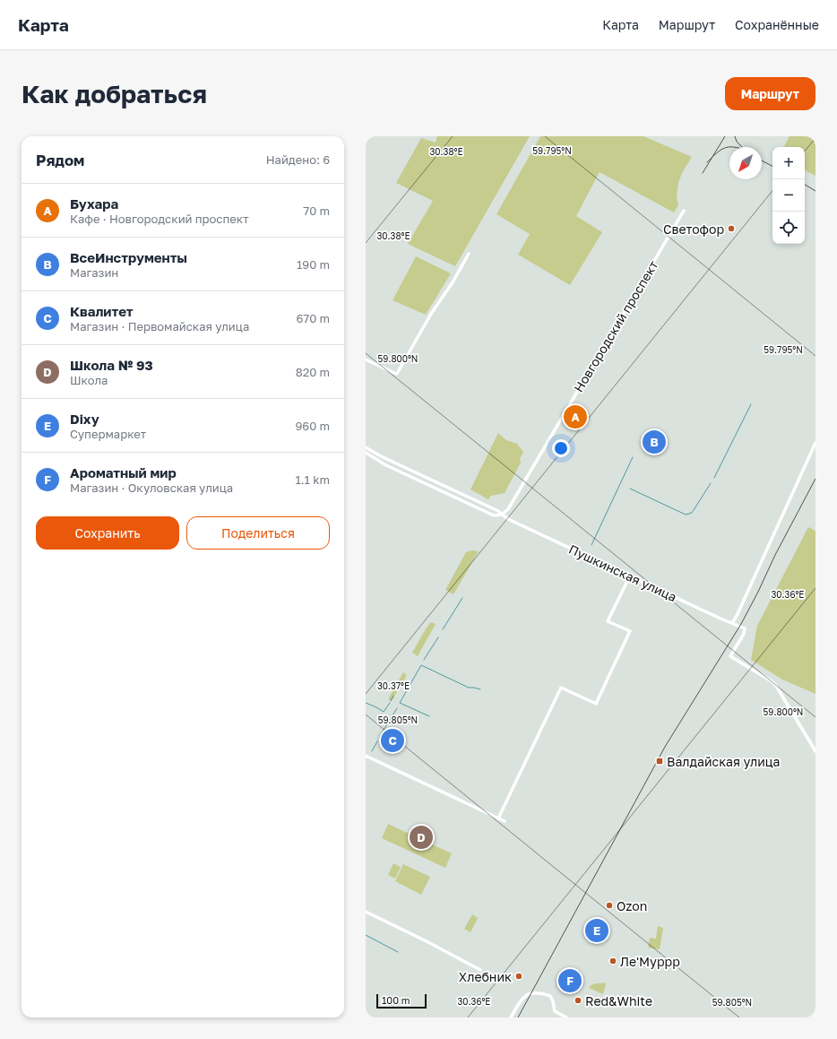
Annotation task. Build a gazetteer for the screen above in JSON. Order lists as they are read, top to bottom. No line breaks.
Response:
{"streets":{"street":["Новгородский проспект","Пушкинская улица"]},"crossings":[["Новгородский проспект","Пушкинская улица"]],"places":{"other":["Светофор","Ozon","Ле'Муррр","Хлебник","Red&White"],"transit":["Валдайская улица"]},"scale_bar":"100 m","north":"bottom left","page":{"header":"Карта","nav":["Карта","Маршрут","Сохранённые"],"buttons":["Маршрут",["Сохранить","Поделиться"]],"title":"Как добраться","heading":["Рядом","Найдено: 6"],"map_buttons":["+","−"],"list":[{"mark":"A","name":"Бухара","note":"Кафе · Новгородский проспект","value":"70 m"},{"mark":"B","name":"ВсеИнструменты","note":"Магазин","value":"190 m"},{"mark":"C","name":"Квалитет","note":"Магазин · Первомайская улица","value":"670 m"},{"mark":"D","name":"Школа № 93","note":"Школа","value":"820 m"},{"mark":"E","name":"Dixy","note":"Супермаркет","value":"960 m"},{"mark":"F","name":"Ароматный мир","note":"Магазин · Окуловская улица","value":"1.1 km"}],"pins":["A","B","C","D","E","F"],"scale":"100 m"},"coordinates":["59.795°N","30.38°E","59.800°N","30.36°E","30.37°E","59.805°N"]}
